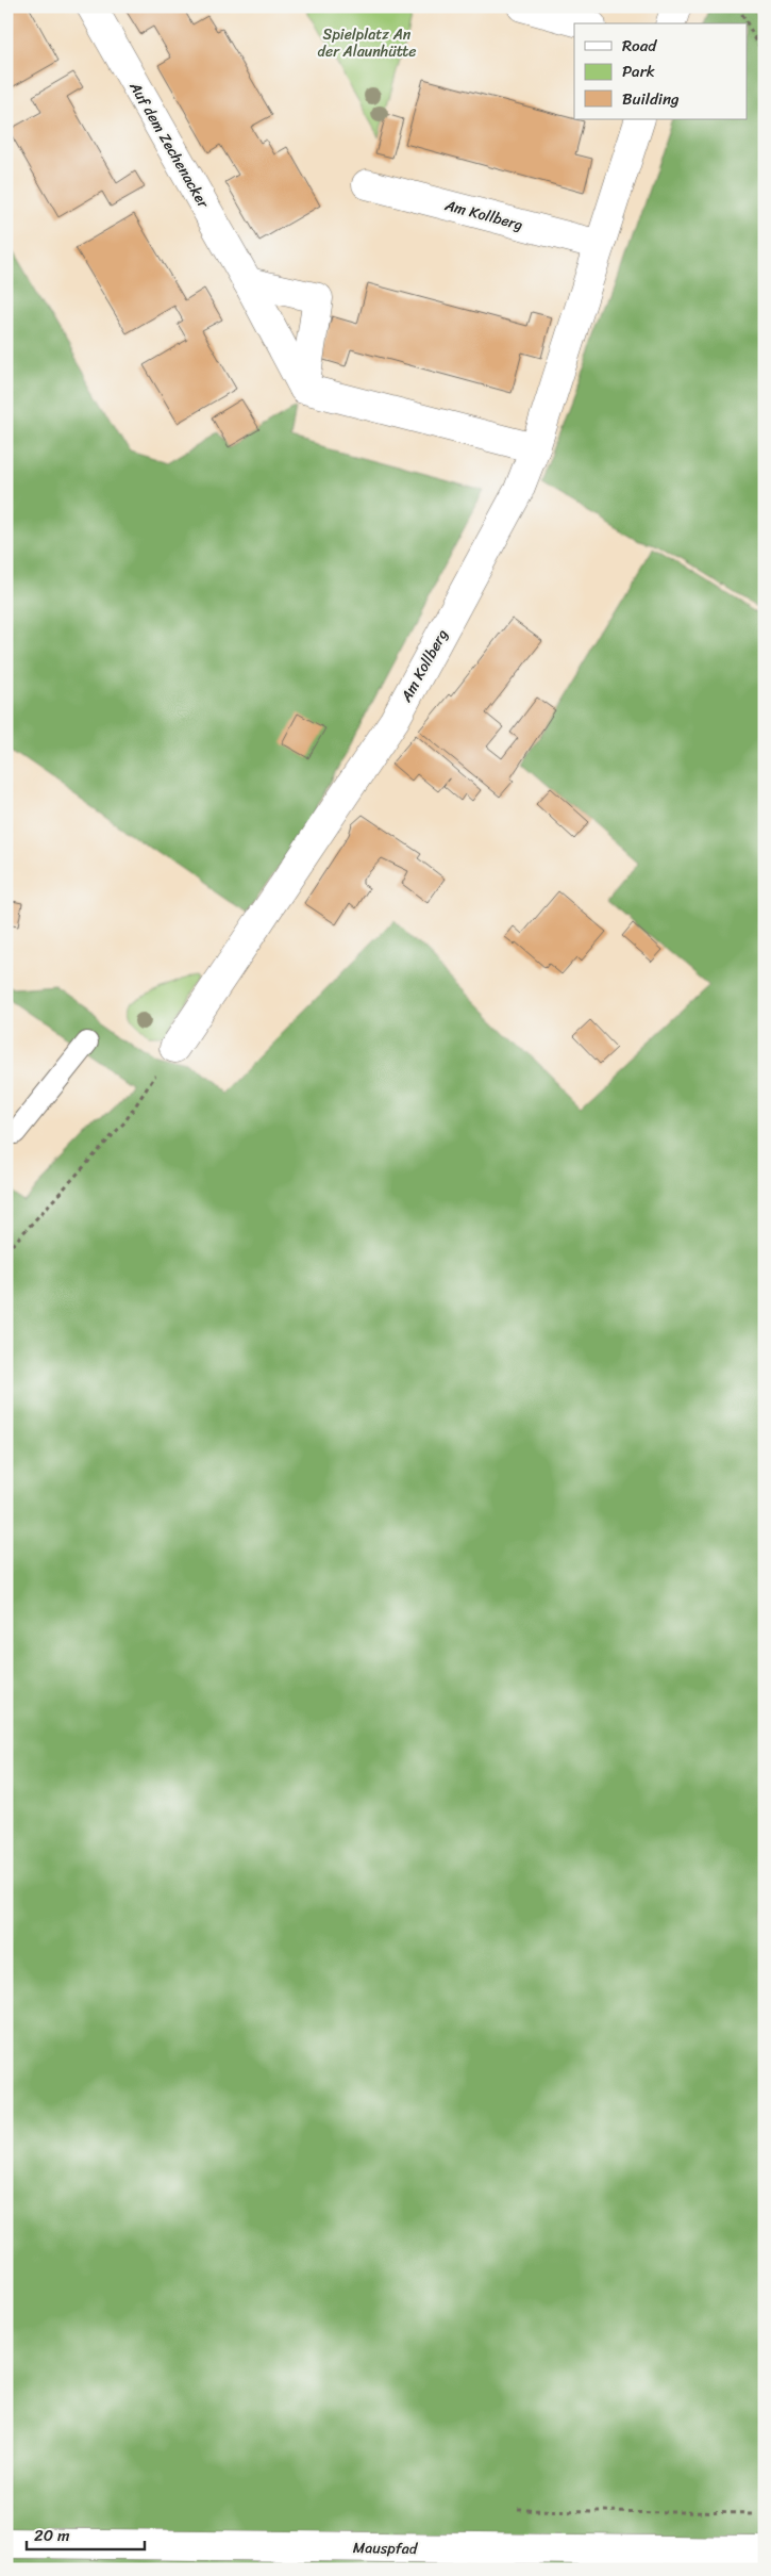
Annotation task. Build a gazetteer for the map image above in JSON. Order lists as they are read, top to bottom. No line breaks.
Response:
{"streets":{"street":["Auf dem Zechenacker","Am Kollberg","Mauspfad"]},"parks":["Spielplatz An der Alaunhütte"],"legend":["Road","Park","Building"],"scale_bar":"20 m"}
